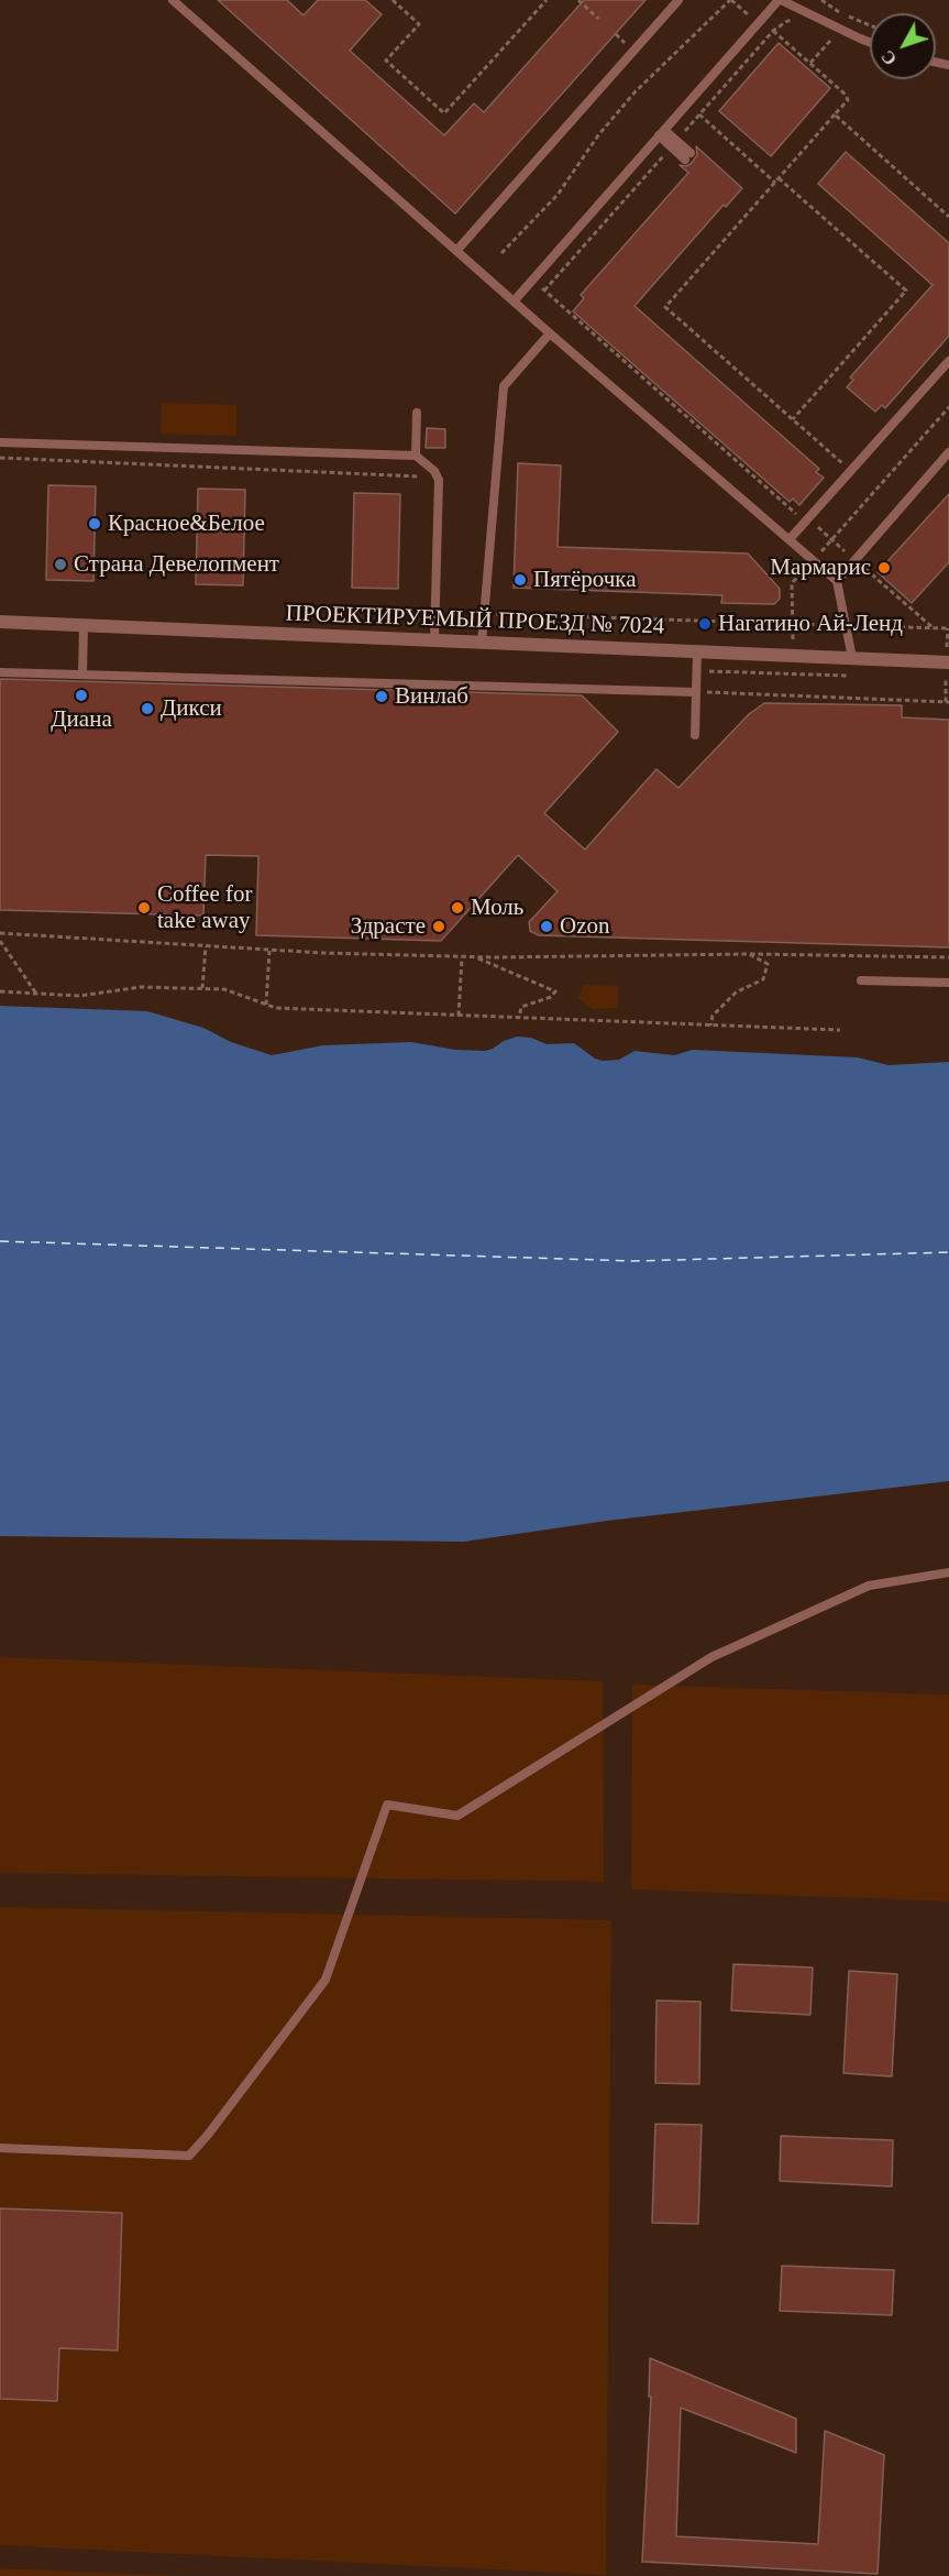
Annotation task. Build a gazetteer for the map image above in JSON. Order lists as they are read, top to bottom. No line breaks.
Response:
{"streets":{"street":["ПРОЕКТИРУЕМЫЙ ПРОЕЗД № 7024"]},"places":["Красное&Белое","Страна Девелопмент","Мармарис","Пятёрочка","Нагатино Ай-Ленд","Диана","Винлаб","Дикси","Coffee for take away","Моль","Здрасте","Ozon"],"north":"bottom left"}
